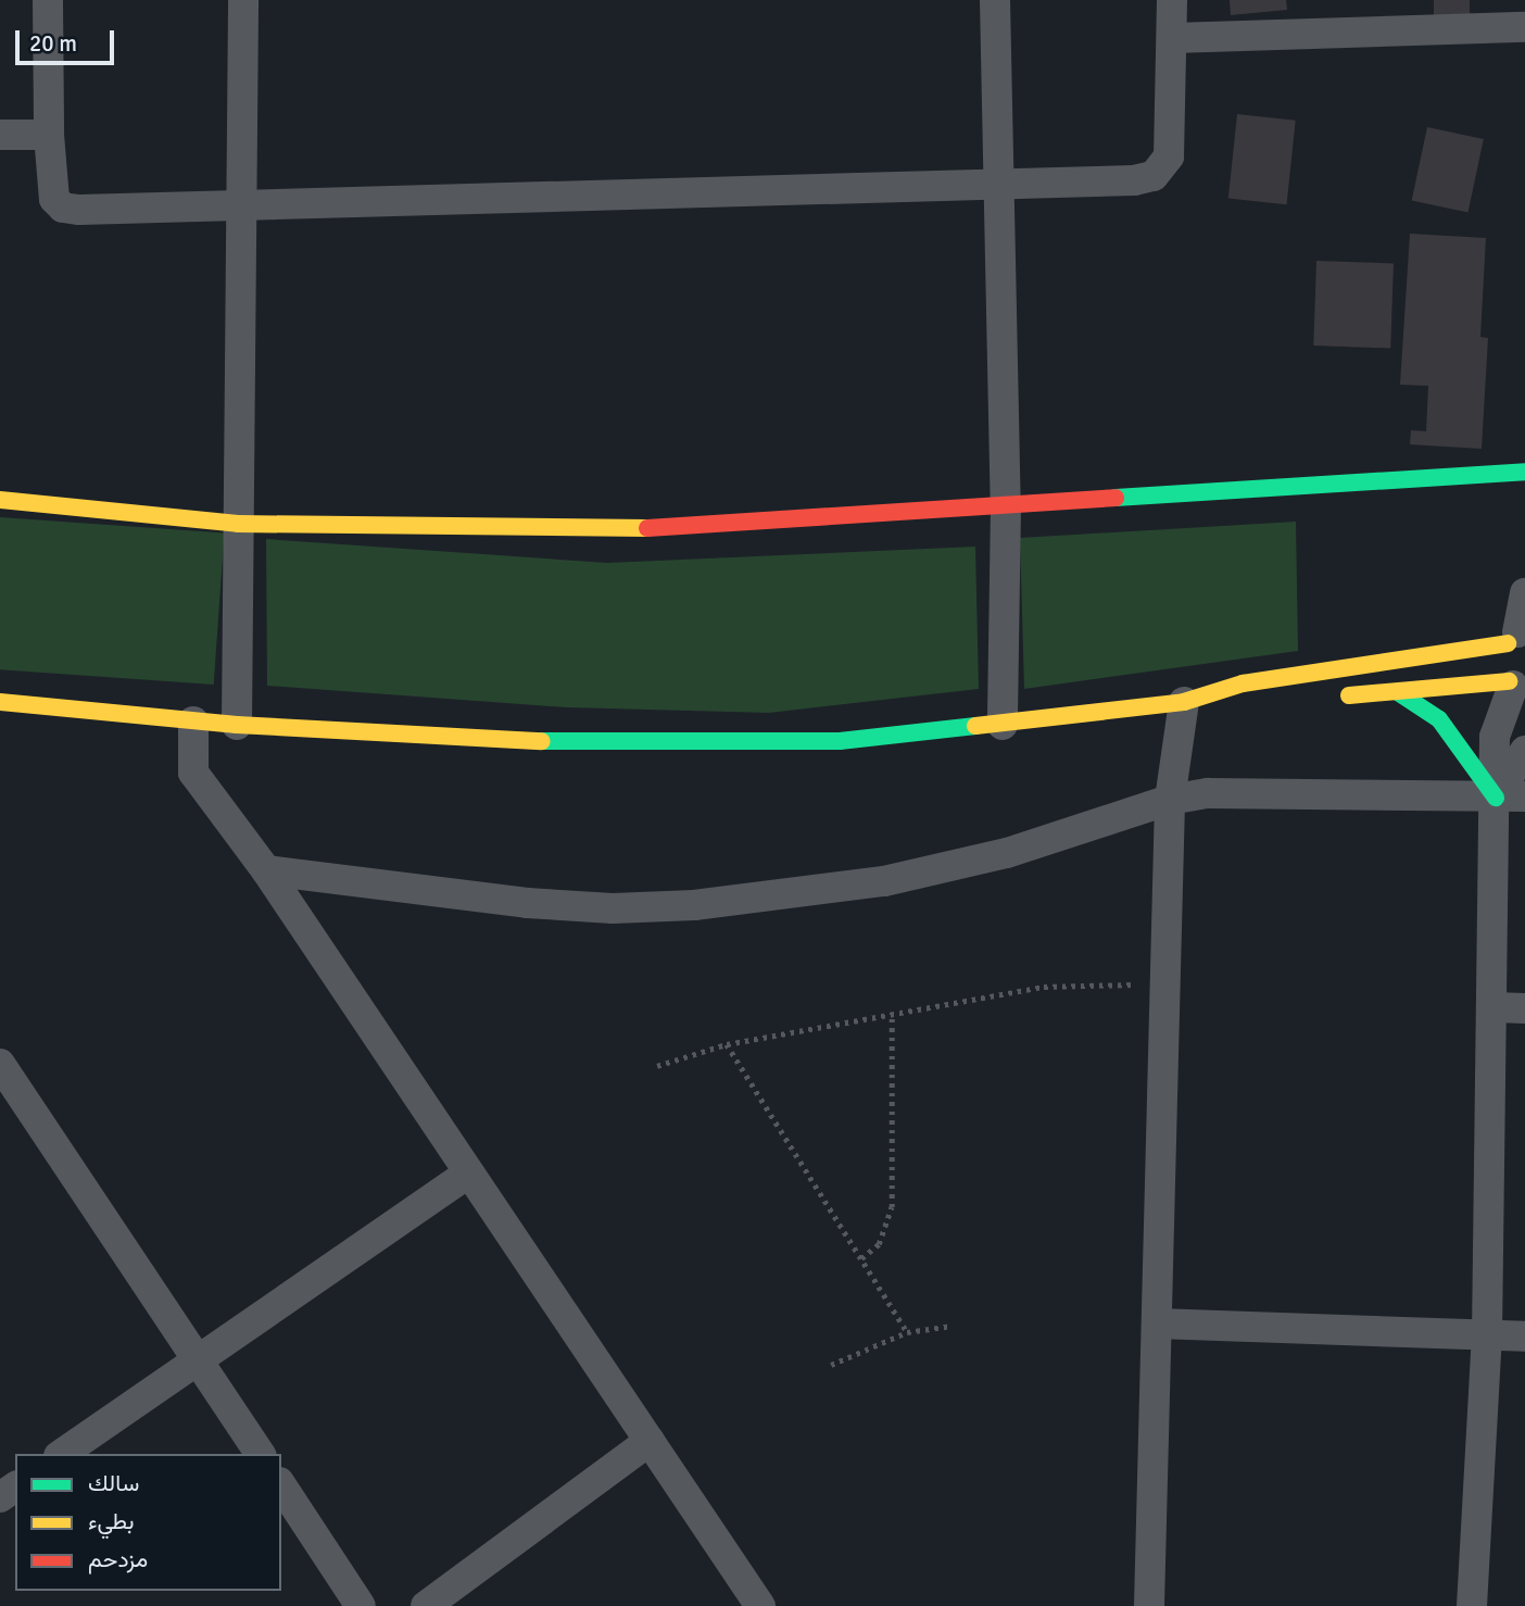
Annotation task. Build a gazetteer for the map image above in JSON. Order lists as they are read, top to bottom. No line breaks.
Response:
{"legend":["سالك","بطيء","مزدحم"],"scale_bar":"20 m"}
